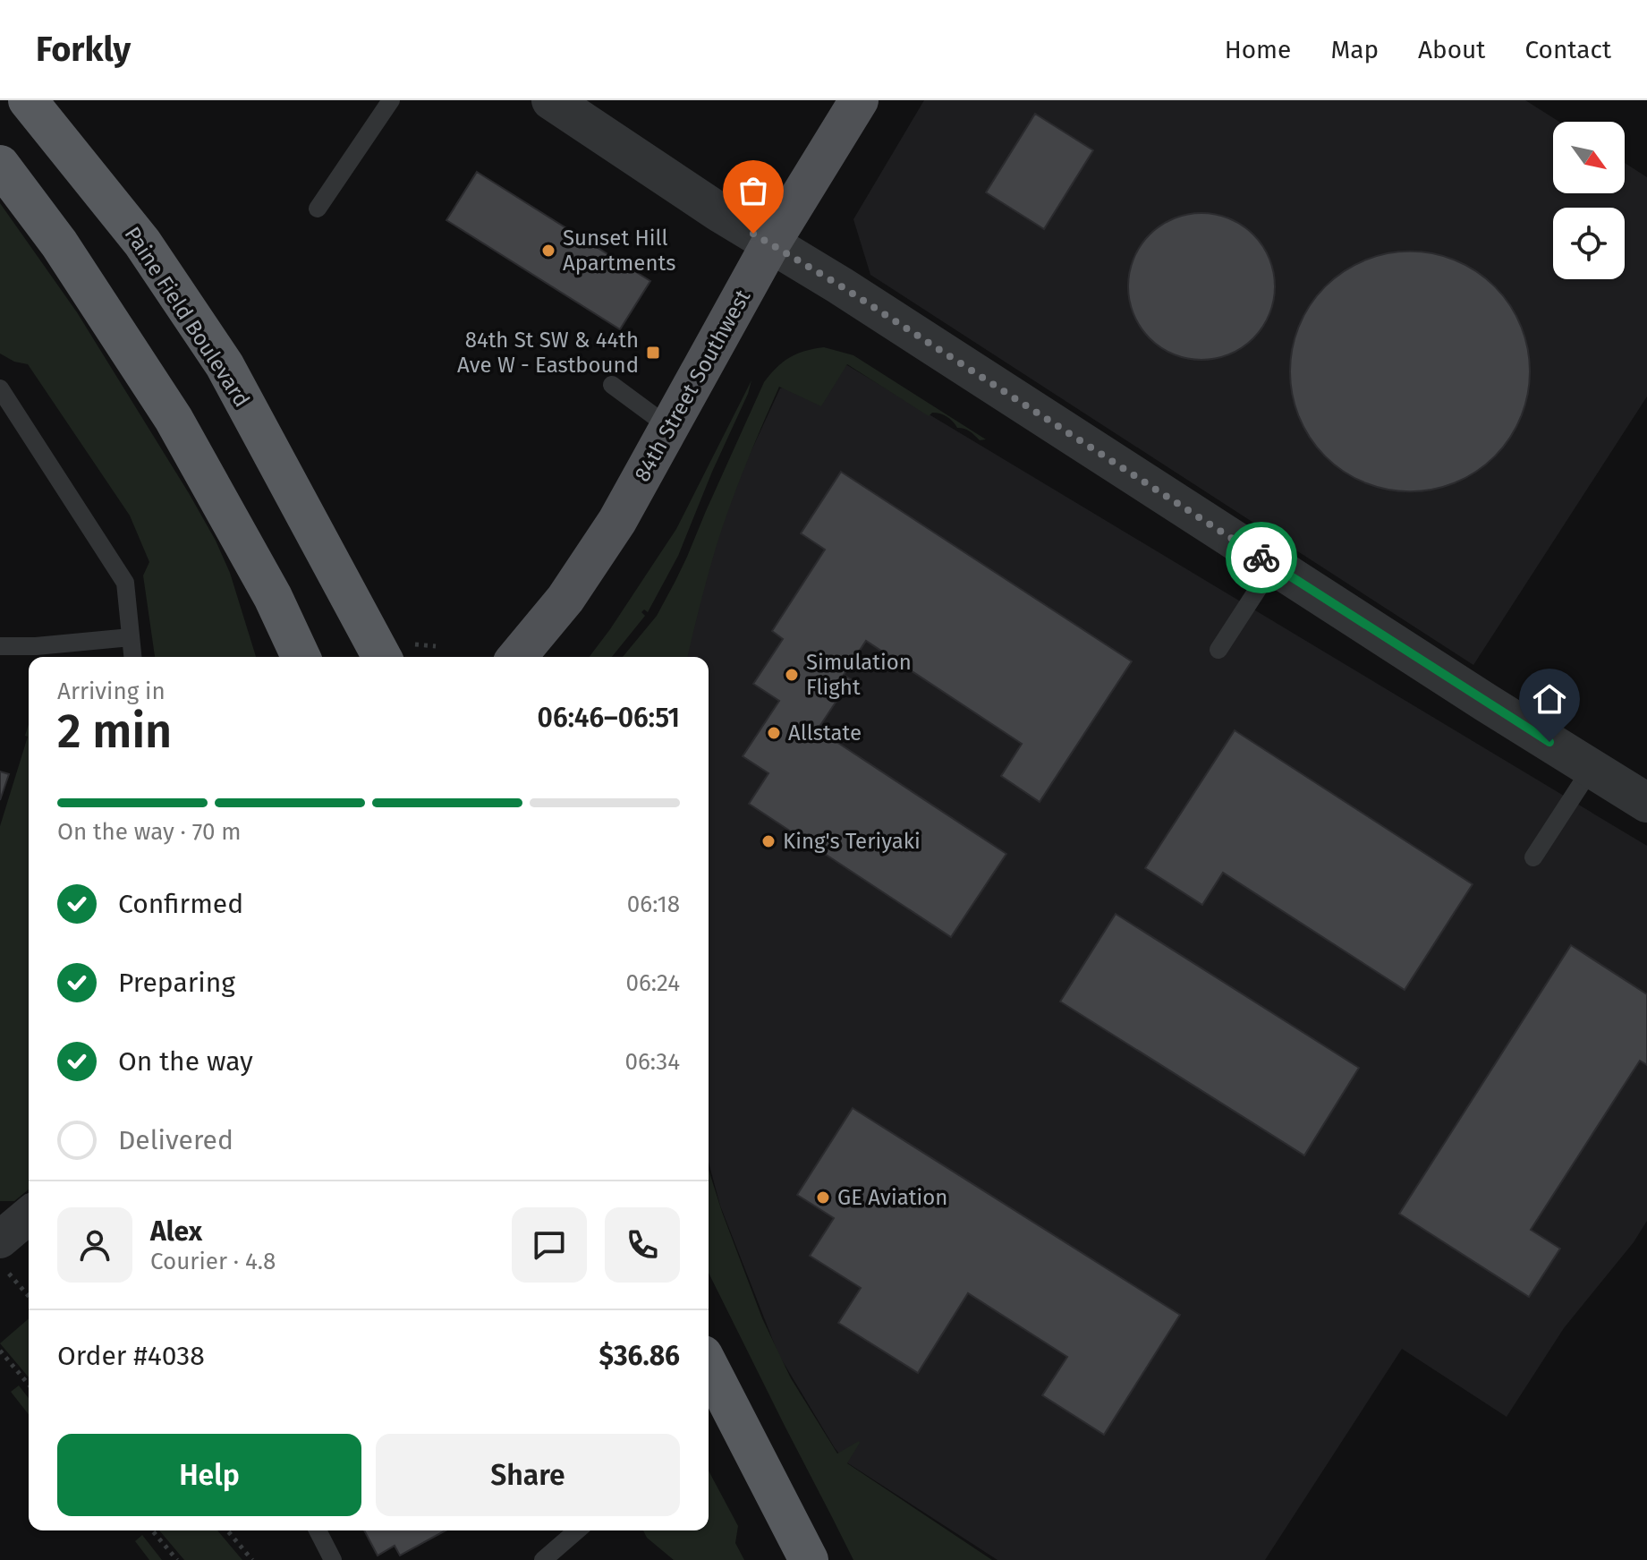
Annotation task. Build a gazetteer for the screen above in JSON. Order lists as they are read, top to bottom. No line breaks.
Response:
{"streets":{"highway":["Paine Field Boulevard"],"main road":["84th Street Southwest"]},"places":{"other":["Sunset Hill Apartments","Simulation Flight","Allstate","King's Teriyaki","GE Aviation"],"transit":["84th St SW & 44th Ave W - Eastbound"]},"north":"bottom right","page":{"header":"Forkly","nav":["Home","Map","About","Contact"],"heading":["2 min","Arriving in","06:46–06:51"],"panel":["Alex","Courier · 4.8","Order #4038","$36.86"],"bar":"On the way · 70 m","list":[["Confirmed","06:18"],["Preparing","06:24"],["On the way","06:34"],"Delivered"],"buttons":["Help","Share"]}}
